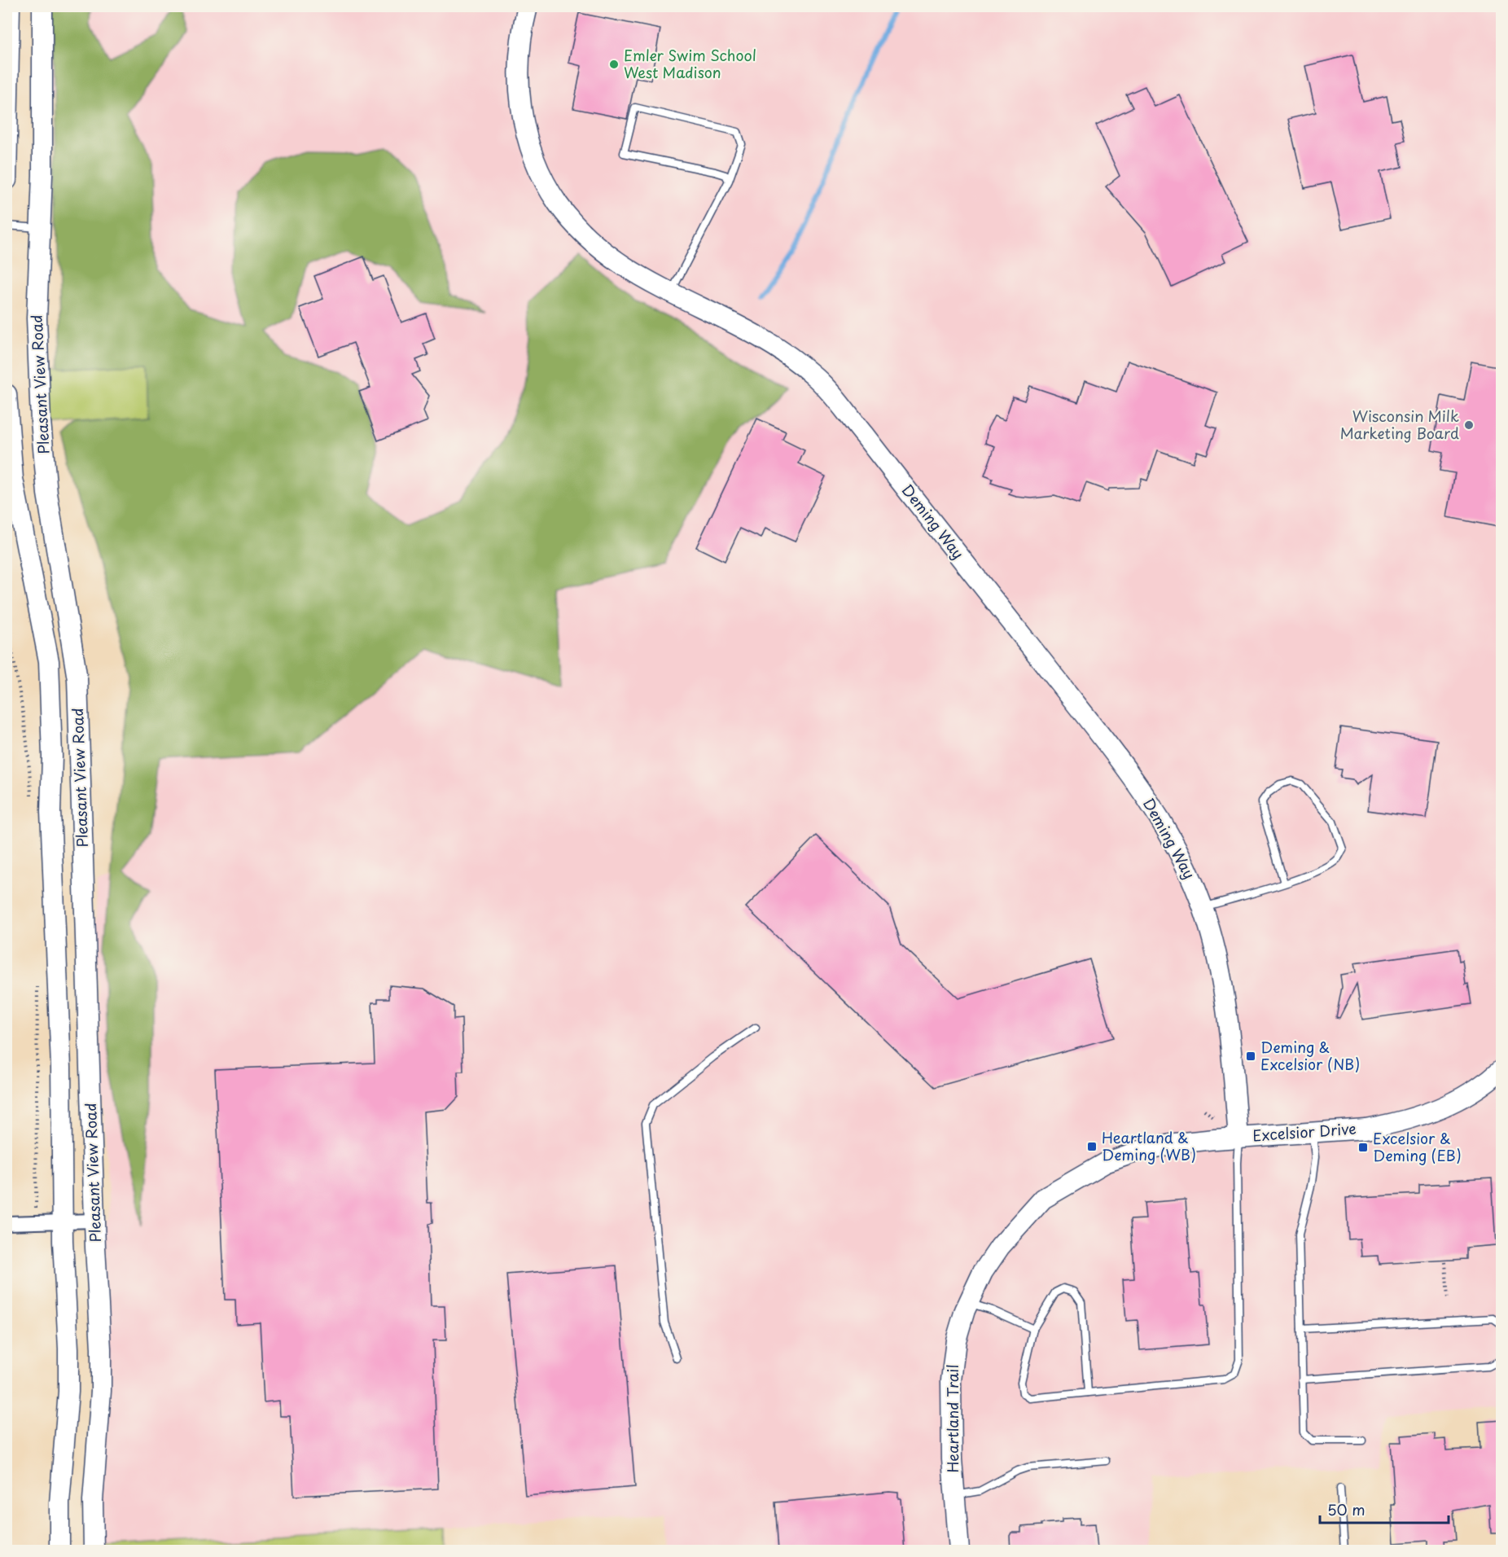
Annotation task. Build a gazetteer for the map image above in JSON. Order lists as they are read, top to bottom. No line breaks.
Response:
{"streets":{"main road":["Pleasant View Road","Deming Way","Excelsior Drive","Heartland Trail"]},"crossings":[["Deming Way","Excelsior Drive"],["Deming Way","Heartland Trail"],["Excelsior Drive","Heartland Trail"]],"places":{"other":["Emler Swim School West Madison","Wisconsin Milk Marketing Board"],"transit":["Deming & Excelsior (NB)","Heartland & Deming (WB)","Excelsior & Deming (EB)"]},"scale_bar":"50 m"}
